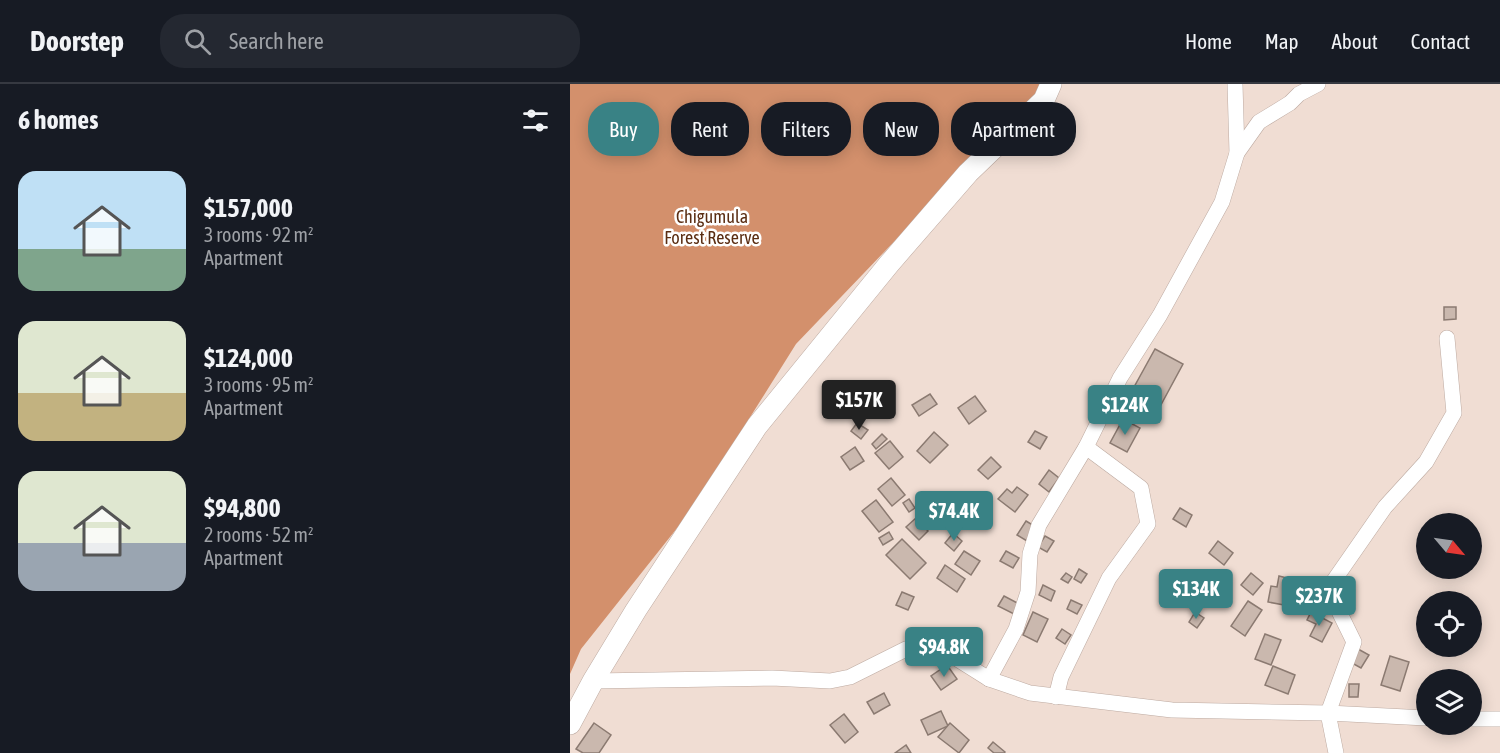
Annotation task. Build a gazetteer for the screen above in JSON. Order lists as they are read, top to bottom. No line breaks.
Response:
{"parks":["Chigumula Forest Reserve"],"north":"bottom right","page":{"header":"Doorstep","search":"Search here","nav":["Home","Map","About","Contact"],"heading":"6 homes","chip":["Buy","Rent","Filters","New","Apartment"],"list":[{"name":"$157,000","note":"3 rooms · 92 m² · Apartment"},{"name":"$124,000","note":"3 rooms · 95 m² · Apartment"},{"name":"$94,800","note":"2 rooms · 52 m² · Apartment"}],"price":["$157K","$124K","$74.4K","$134K","$237K","$94.8K"]}}
